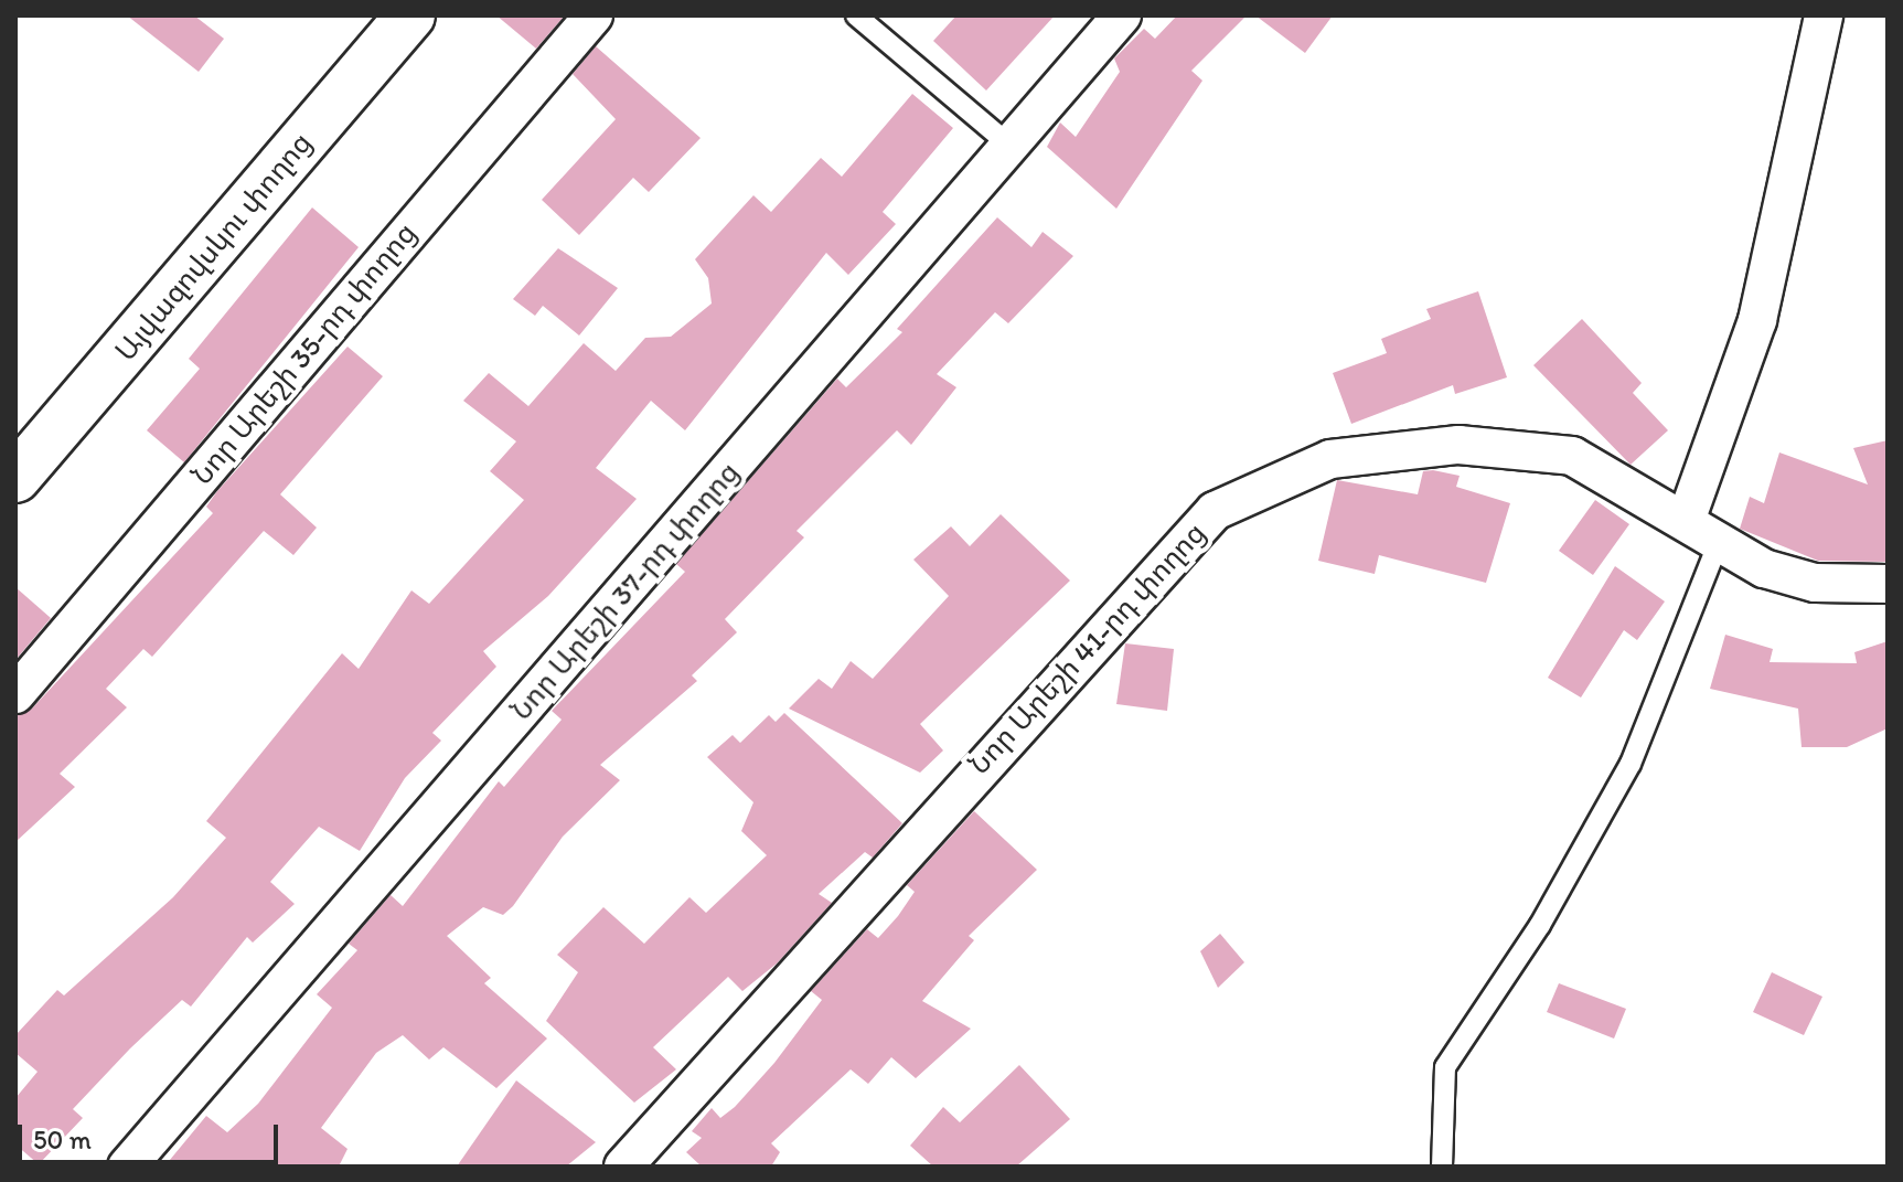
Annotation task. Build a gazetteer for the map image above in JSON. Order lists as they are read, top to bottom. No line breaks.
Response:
{"streets":{"main road":["Այվազովսկու փողոց"],"street":["Նոր Արեշի 35-րդ փողոց","Նոր Արեշի 37-րդ փողոց","Նոր Արեշի 41-րդ փողոց"]},"scale_bar":"50 m"}
